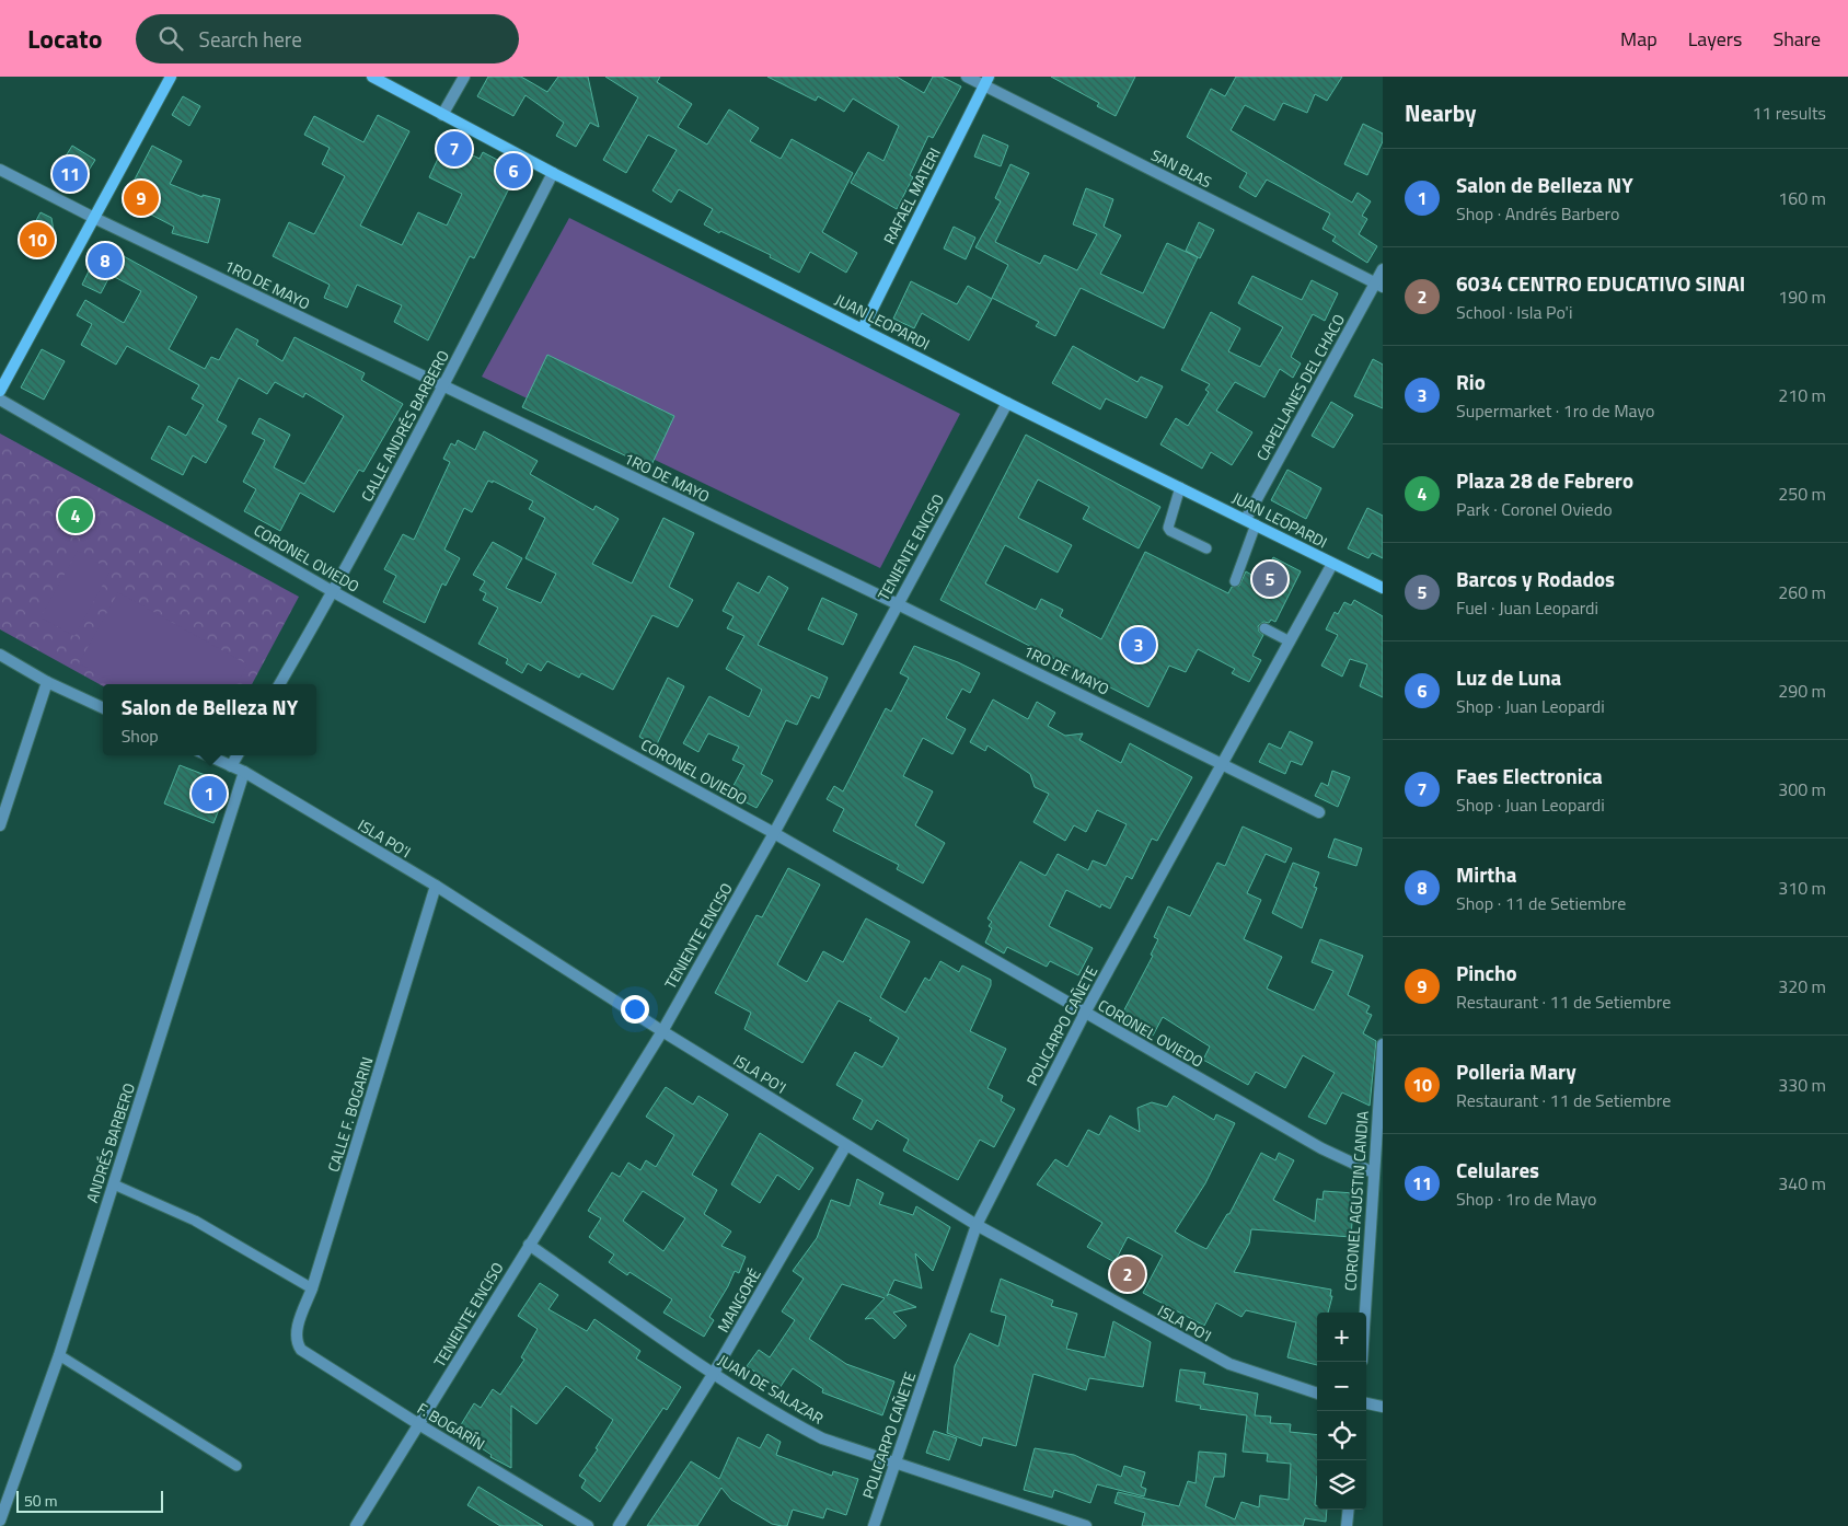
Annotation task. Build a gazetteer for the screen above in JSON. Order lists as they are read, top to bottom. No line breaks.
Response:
{"streets":{"main road":["RAFAEL MATERI","JUAN LEOPARDI"],"street":["SAN BLAS","1RO DE MAYO","CAPELLANES DEL CHACO","CALLE ANDRÉS BARBERO","TENIENTE ENCISO","CORONEL OVIEDO","ISLA PO'I","POLICARPO CAÑETE","CALLE F. BOGARIN","ANDRÉS BARBERO","CORONEL AGUSTIN CANDIA","MANGORÉ","JUAN DE SALAZAR","F. BOGARÍN"]},"crossings":[["SAN BLAS","RAFAEL MATERI"],["SAN BLAS","CAPELLANES DEL CHACO"],["RAFAEL MATERI","JUAN LEOPARDI"],["1RO DE MAYO","CALLE ANDRÉS BARBERO"],["1RO DE MAYO","TENIENTE ENCISO"],["1RO DE MAYO","POLICARPO CAÑETE"],["JUAN LEOPARDI","CAPELLANES DEL CHACO"],["JUAN LEOPARDI","CALLE ANDRÉS BARBERO"],["JUAN LEOPARDI","TENIENTE ENCISO"],["JUAN LEOPARDI","POLICARPO CAÑETE"],["CALLE ANDRÉS BARBERO","CORONEL OVIEDO"],["TENIENTE ENCISO","CORONEL OVIEDO"],["TENIENTE ENCISO","ISLA PO'I"],["TENIENTE ENCISO","JUAN DE SALAZAR"],["TENIENTE ENCISO","F. BOGARÍN"],["CORONEL OVIEDO","POLICARPO CAÑETE"],["CORONEL OVIEDO","CORONEL AGUSTIN CANDIA"],["ISLA PO'I","POLICARPO CAÑETE"],["ISLA PO'I","CALLE F. BOGARIN"],["ISLA PO'I","ANDRÉS BARBERO"],["ISLA PO'I","MANGORÉ"],["POLICARPO CAÑETE","JUAN DE SALAZAR"],["CALLE F. BOGARIN","F. BOGARÍN"],["MANGORÉ","JUAN DE SALAZAR"]],"scale_bar":"50 m","page":{"header":"Locato","search":"Search here","nav":["Map","Layers","Share"],"heading":["Nearby","11 results"],"pins":["7","6","11","9","10","8","4","5","3","1","2"],"list":[{"mark":"1","name":"Salon de Belleza NY","note":"Shop · Andrés Barbero","value":"160 m"},{"mark":"2","name":"6034 CENTRO EDUCATIVO SINAI","note":"School · Isla Po'i","value":"190 m"},{"mark":"3","name":"Rio","note":"Supermarket · 1ro de Mayo","value":"210 m"},{"mark":"4","name":"Plaza 28 de Febrero","note":"Park · Coronel Oviedo","value":"250 m"},{"mark":"5","name":"Barcos y Rodados","note":"Fuel · Juan Leopardi","value":"260 m"},{"mark":"6","name":"Luz de Luna","note":"Shop · Juan Leopardi","value":"290 m"},{"mark":"7","name":"Faes Electronica","note":"Shop · Juan Leopardi","value":"300 m"},{"mark":"8","name":"Mirtha","note":"Shop · 11 de Setiembre","value":"310 m"},{"mark":"9","name":"Pincho","note":"Restaurant · 11 de Setiembre","value":"320 m"},{"mark":"10","name":"Polleria Mary","note":"Restaurant · 11 de Setiembre","value":"330 m"},{"mark":"11","name":"Celulares","note":"Shop · 1ro de Mayo","value":"340 m"}],"popup":["Salon de Belleza NY","Shop"],"map_buttons":["+","−"],"scale":"50 m"}}
